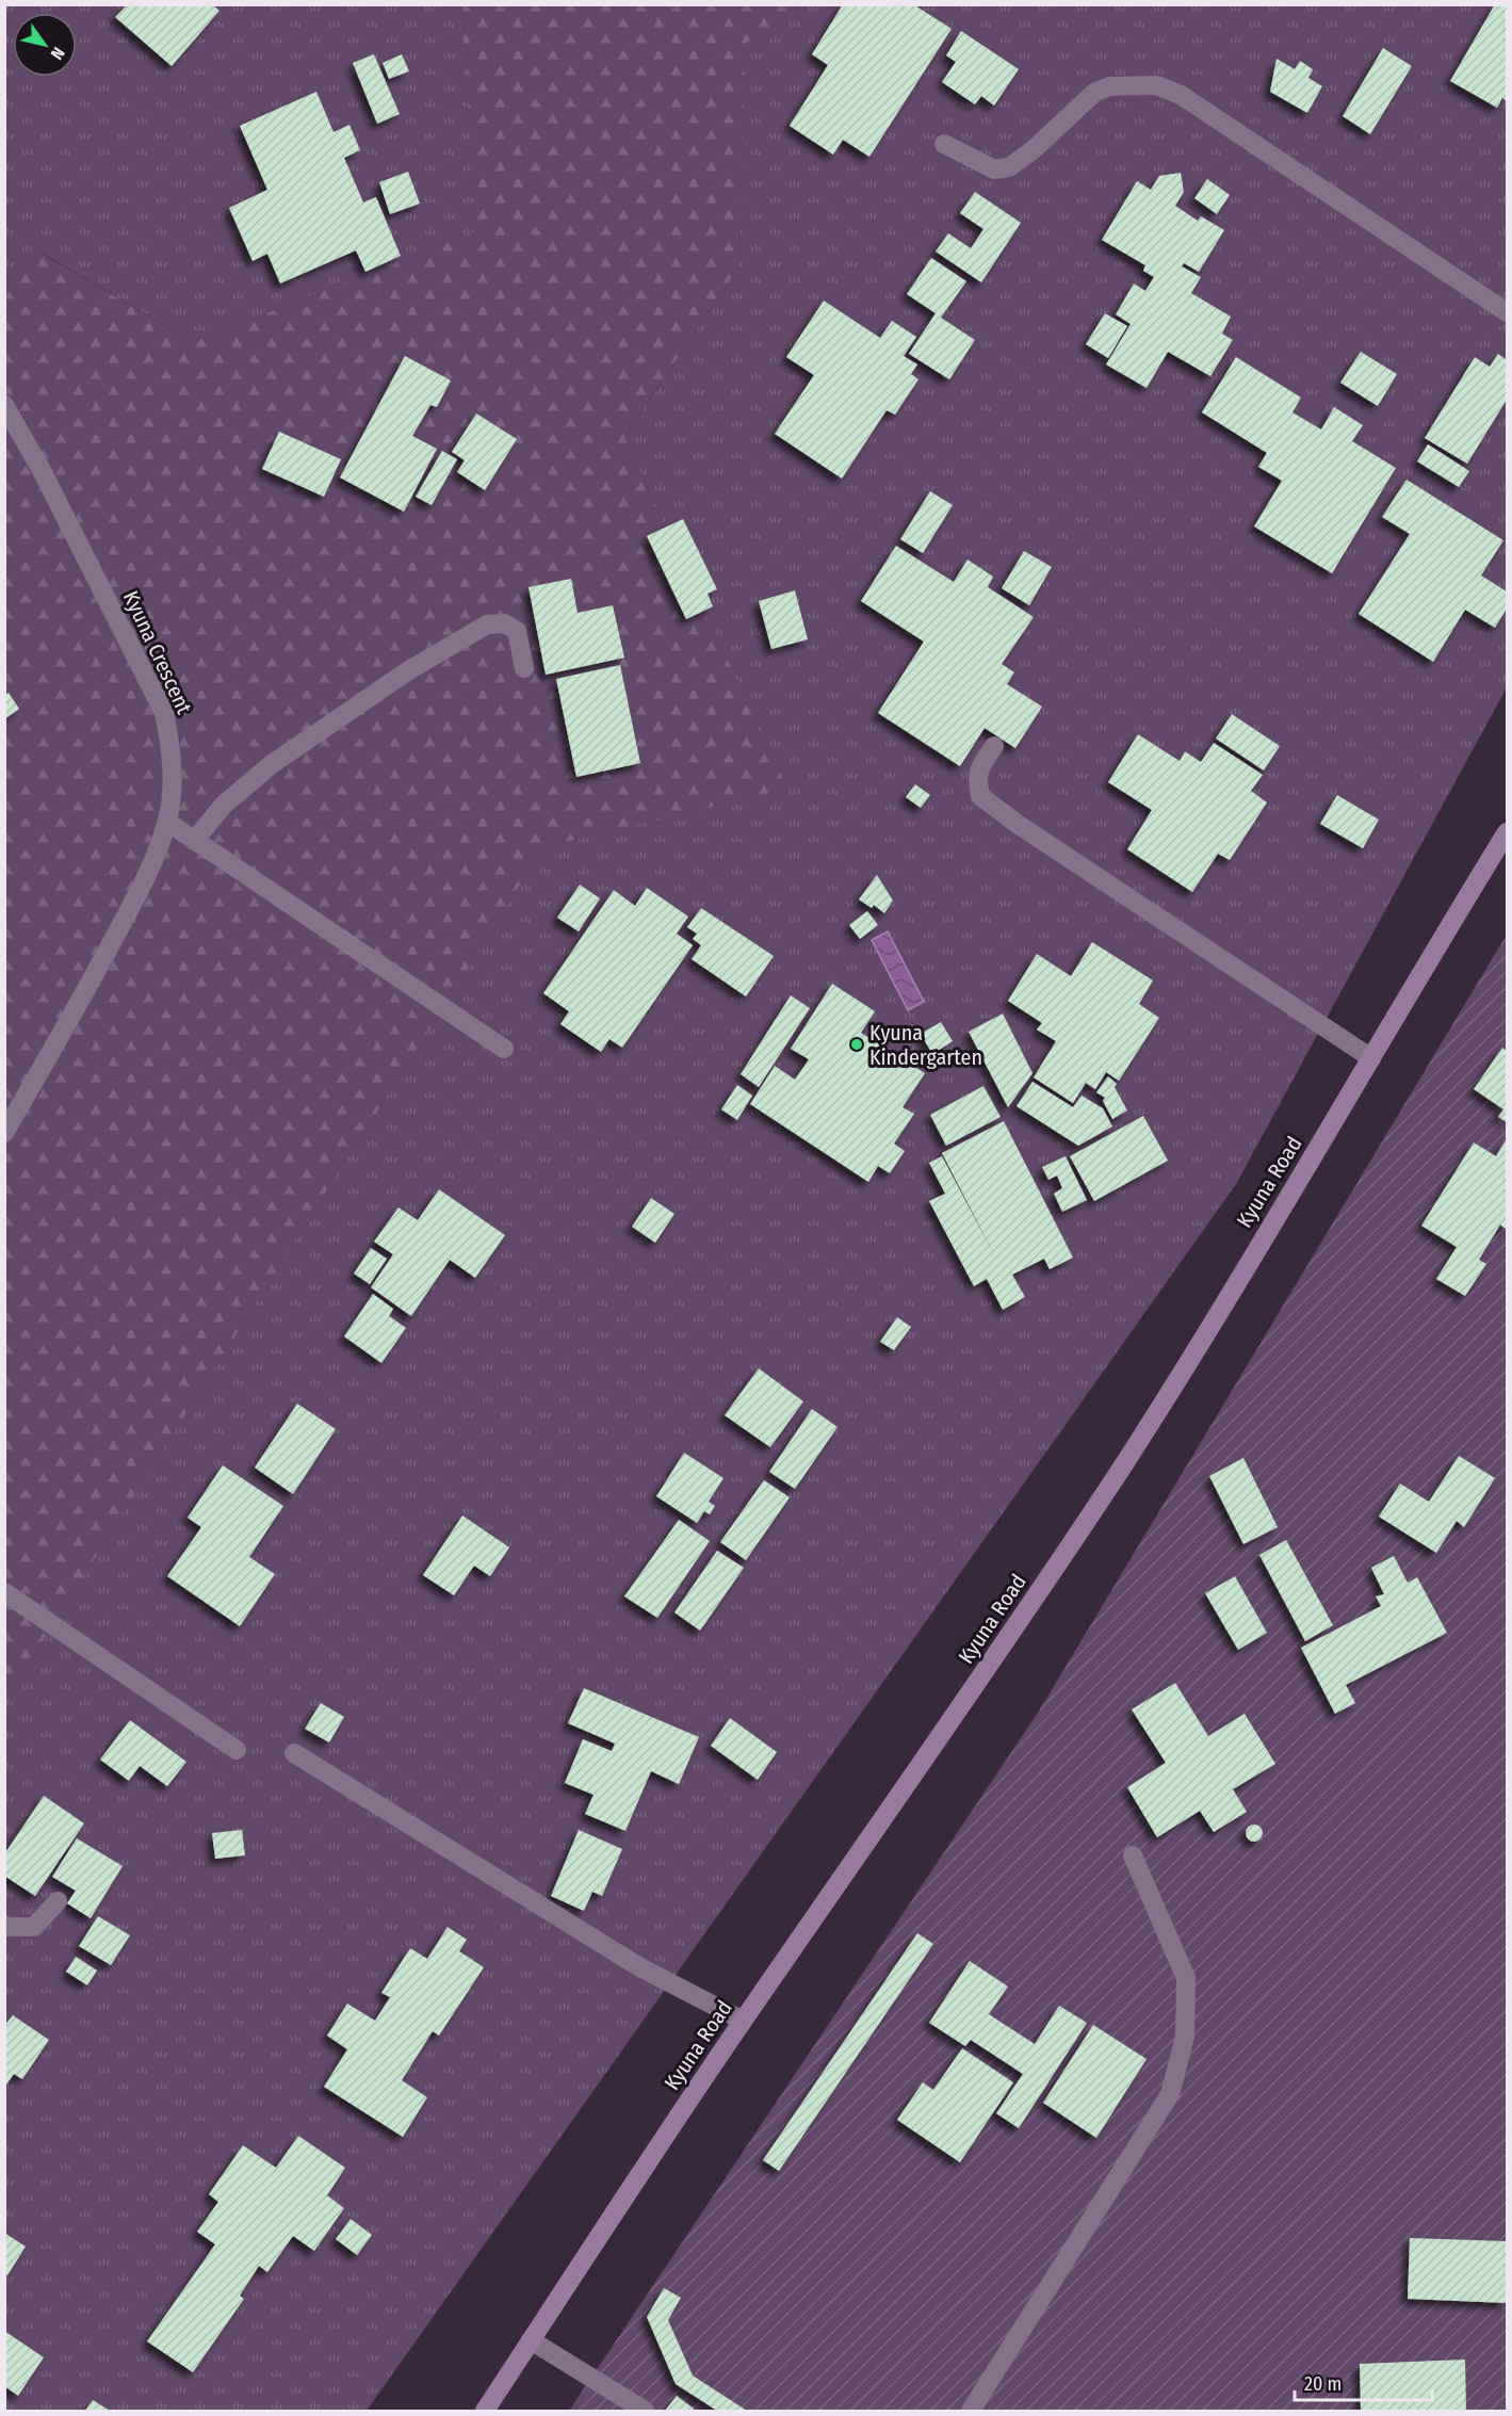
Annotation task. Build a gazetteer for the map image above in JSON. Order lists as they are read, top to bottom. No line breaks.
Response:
{"streets":{"main road":["Kyuna Road"],"street":["Kyuna Crescent"]},"places":["Kyuna Kindergarten"],"scale_bar":"20 m","north":"bottom right"}
